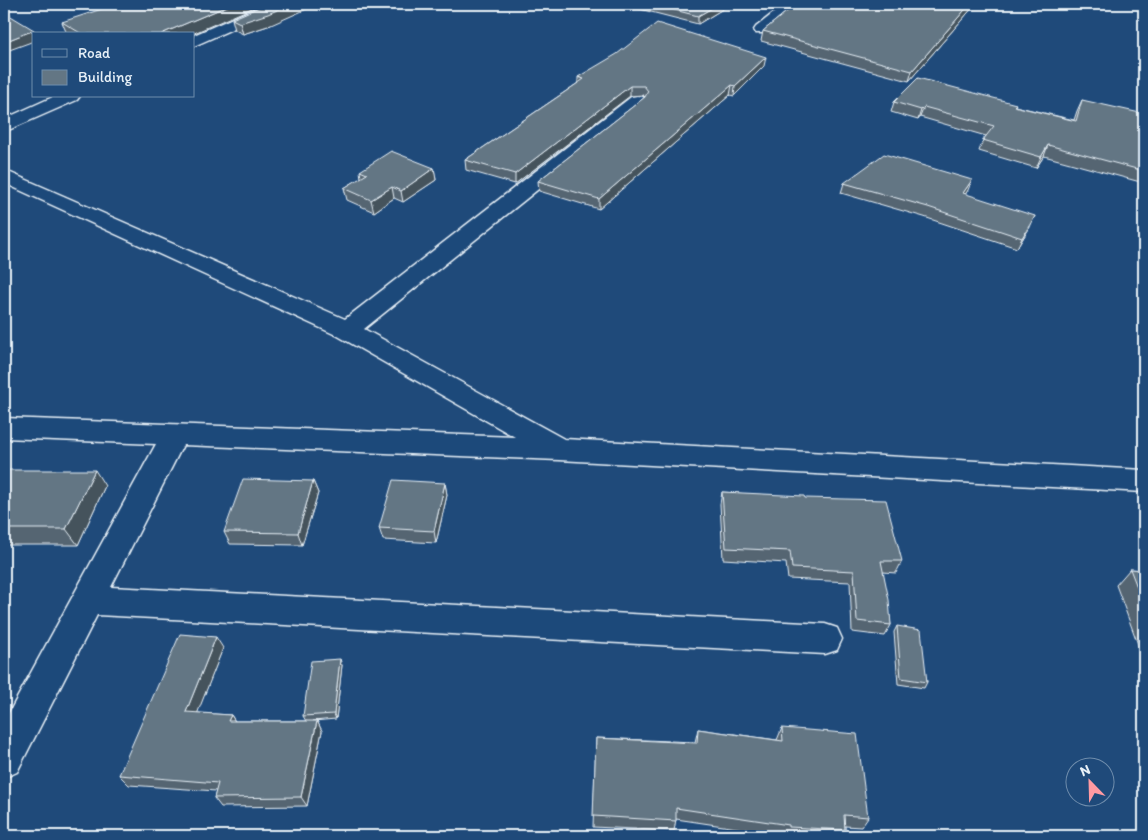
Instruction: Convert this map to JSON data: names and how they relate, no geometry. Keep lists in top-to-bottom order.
{
  "legend": ["Road", "Building"],
  "north": "top left"
}
